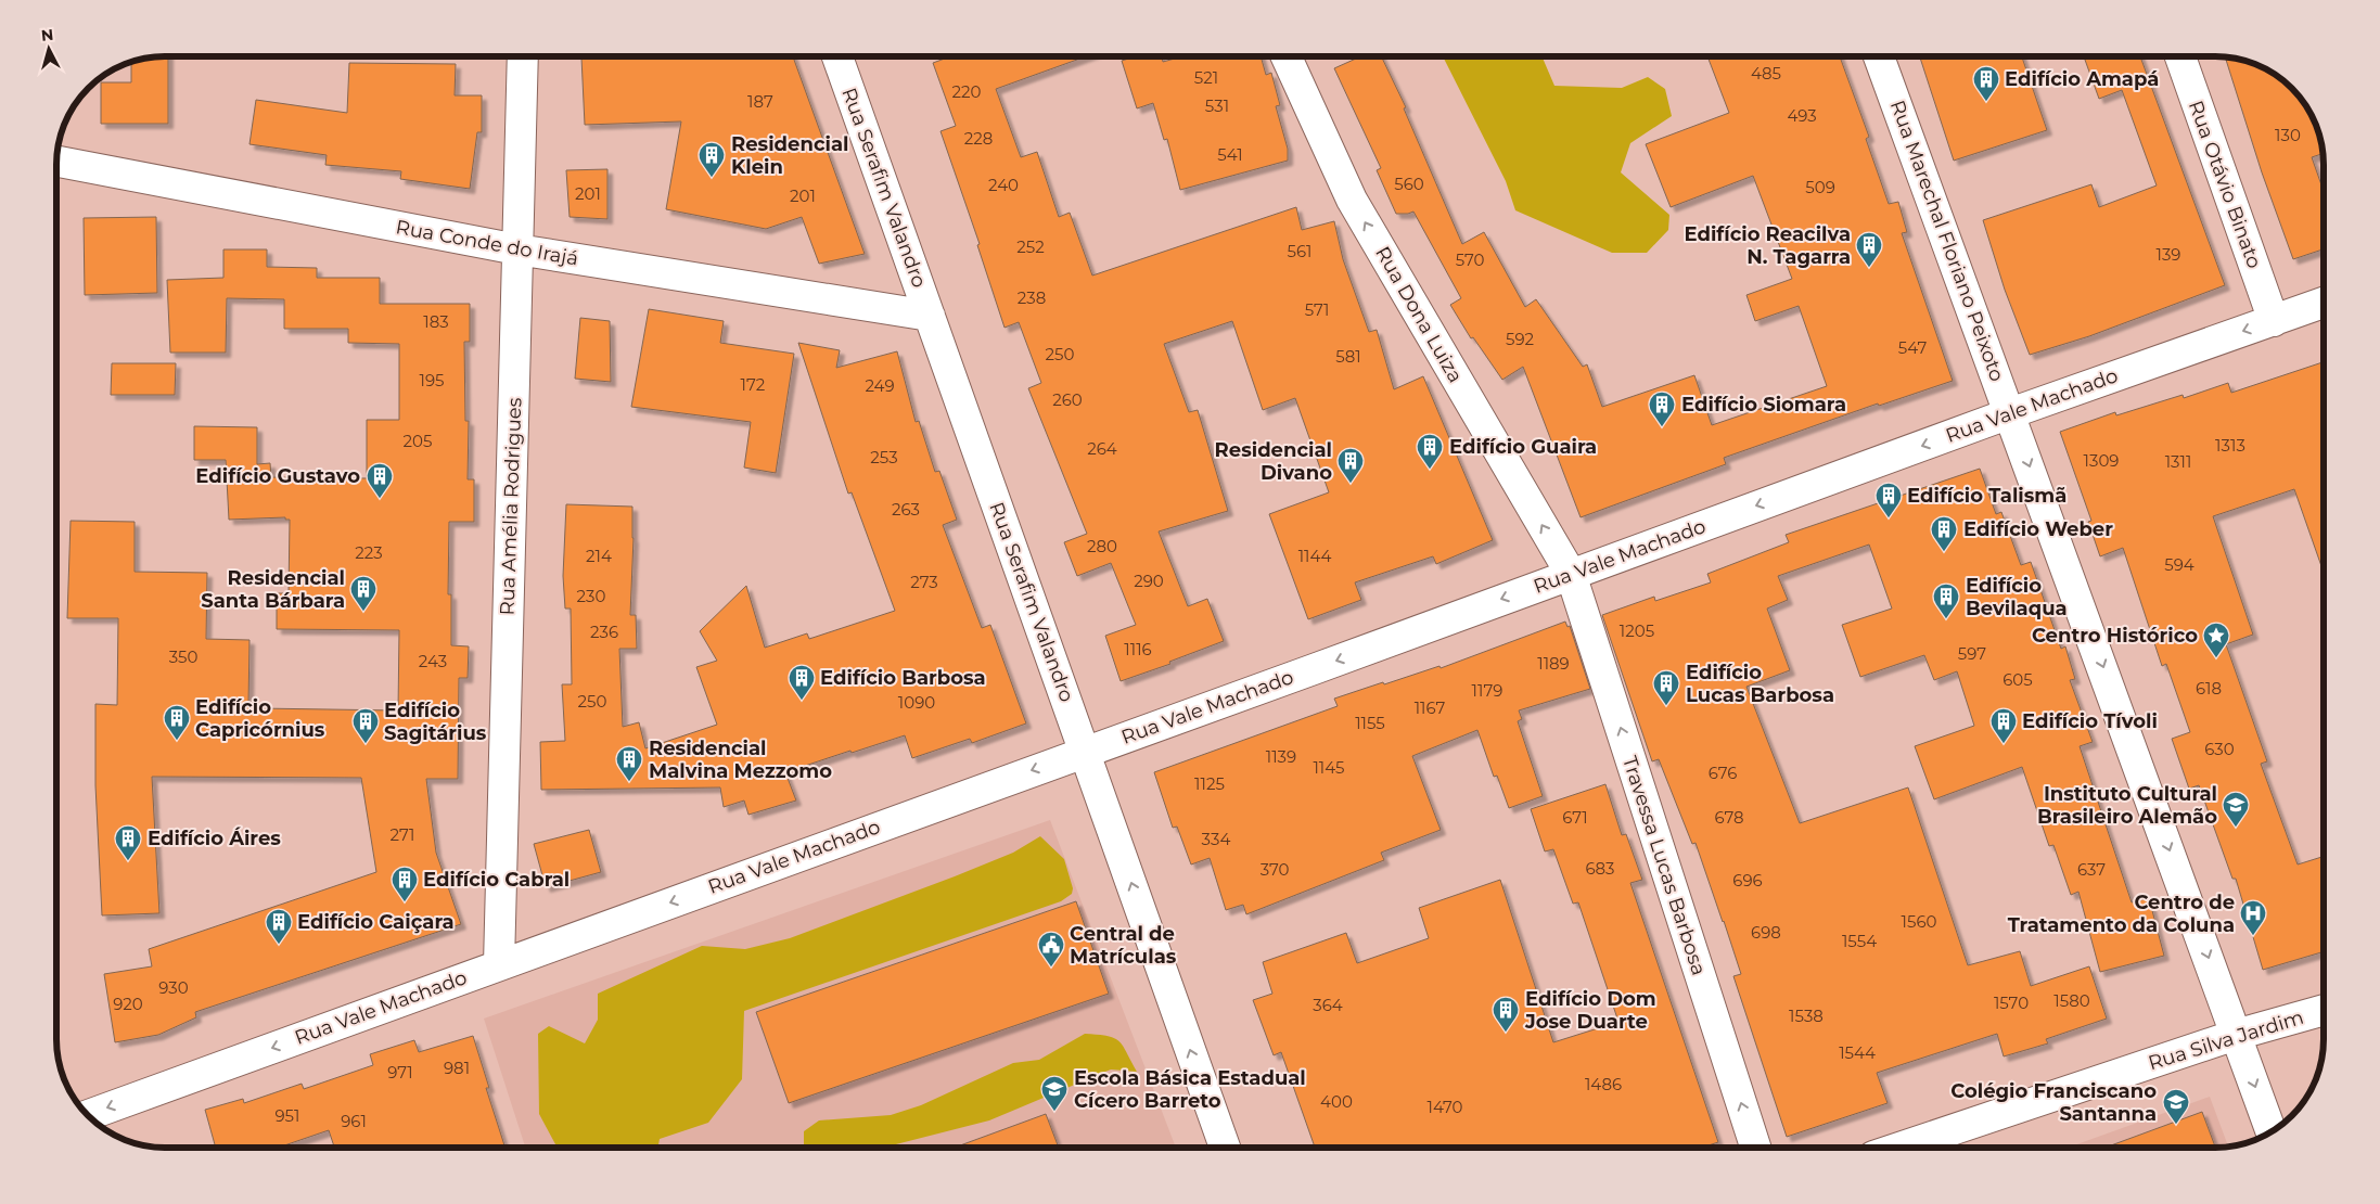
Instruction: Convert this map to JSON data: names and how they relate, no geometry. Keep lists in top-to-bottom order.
{
  "streets": {
    "street": [
      "Rua Otávio Binato",
      "Rua Serafim Valandro",
      "Rua Marechal Floriano Peixoto",
      "Rua Conde do Irajá",
      "Rua Dona Luiza",
      "Rua Vale Machado",
      "Rua Amélia Rodrigues",
      "Travessa Lucas Barbosa",
      "Rua Silva Jardim"
    ]
  },
  "crossings": [
    ["Rua Otávio Binato", "Rua Vale Machado"],
    ["Rua Serafim Valandro", "Rua Conde do Irajá"],
    ["Rua Serafim Valandro", "Rua Vale Machado"],
    ["Rua Marechal Floriano Peixoto", "Rua Vale Machado"],
    ["Rua Marechal Floriano Peixoto", "Rua Silva Jardim"],
    ["Rua Conde do Irajá", "Rua Amélia Rodrigues"],
    ["Rua Dona Luiza", "Rua Vale Machado"],
    ["Rua Dona Luiza", "Travessa Lucas Barbosa"],
    ["Rua Vale Machado", "Rua Amélia Rodrigues"],
    ["Rua Vale Machado", "Travessa Lucas Barbosa"]
  ],
  "one_way": [
    "Rua Serafim Valandro",
    "Rua Marechal Floriano Peixoto",
    "Rua Dona Luiza",
    "Rua Vale Machado",
    "Travessa Lucas Barbosa"
  ],
  "places": {
    "building": [
      "Edifício Amapá",
      "Residencial Klein",
      "Edifício Reacilva N. Tagarra",
      "Edifício Siomara",
      "Edifício Guaira",
      "Residencial Divano",
      "Edifício Gustavo",
      "Edifício Talismã",
      "Edifício Weber",
      "Residencial Santa Bárbara",
      "Edifício Bevilaqua",
      "Edifício Barbosa",
      "Edifício Lucas Barbosa",
      "Edifício Capricórnius",
      "Edifício Sagitárius",
      "Edifício Tívoli",
      "Residencial Malvina Mezzomo",
      "Edifício Áires",
      "Edifício Cabral",
      "Edifício Caiçara",
      "Edifício Dom Jose Duarte"
    ],
    "place": ["Centro Histórico"],
    "school or university": ["Instituto Cultural Brasileiro Alemão", "Escola Básica Estadual Cícero Barreto", "Colégio Franciscano Santanna"],
    "hospital": ["Centro de Tratamento da Coluna"],
    "public building": ["Central de Matrículas"]
  },
  "house_numbers": [
    "485",
    "521",
    "220",
    "187",
    "531",
    "493",
    "130",
    "228",
    "541",
    "560",
    "240",
    "509",
    "201",
    "201",
    "252",
    "561",
    "139",
    "570",
    "238",
    "571",
    "183",
    "592",
    "547",
    "250",
    "581",
    "195",
    "172",
    "249",
    "260",
    "205",
    "1313",
    "264",
    "253",
    "1309",
    "1311",
    "263",
    "280",
    "223",
    "214",
    "1144",
    "594",
    "290",
    "273",
    "230",
    "1205",
    "236",
    "1116",
    "597",
    "350",
    "243",
    "1189",
    "605",
    "618",
    "1179",
    "250",
    "1090",
    "1167",
    "1155",
    "630",
    "1139",
    "1145",
    "676",
    "1125",
    "671",
    "678",
    "271",
    "334",
    "683",
    "370",
    "637",
    "696",
    "1560",
    "698",
    "1554",
    "930",
    "1580",
    "1570",
    "920",
    "364",
    "1538",
    "1544",
    "981",
    "971",
    "1486",
    "400",
    "1470",
    "951",
    "961"
  ],
  "north": "top"
}
